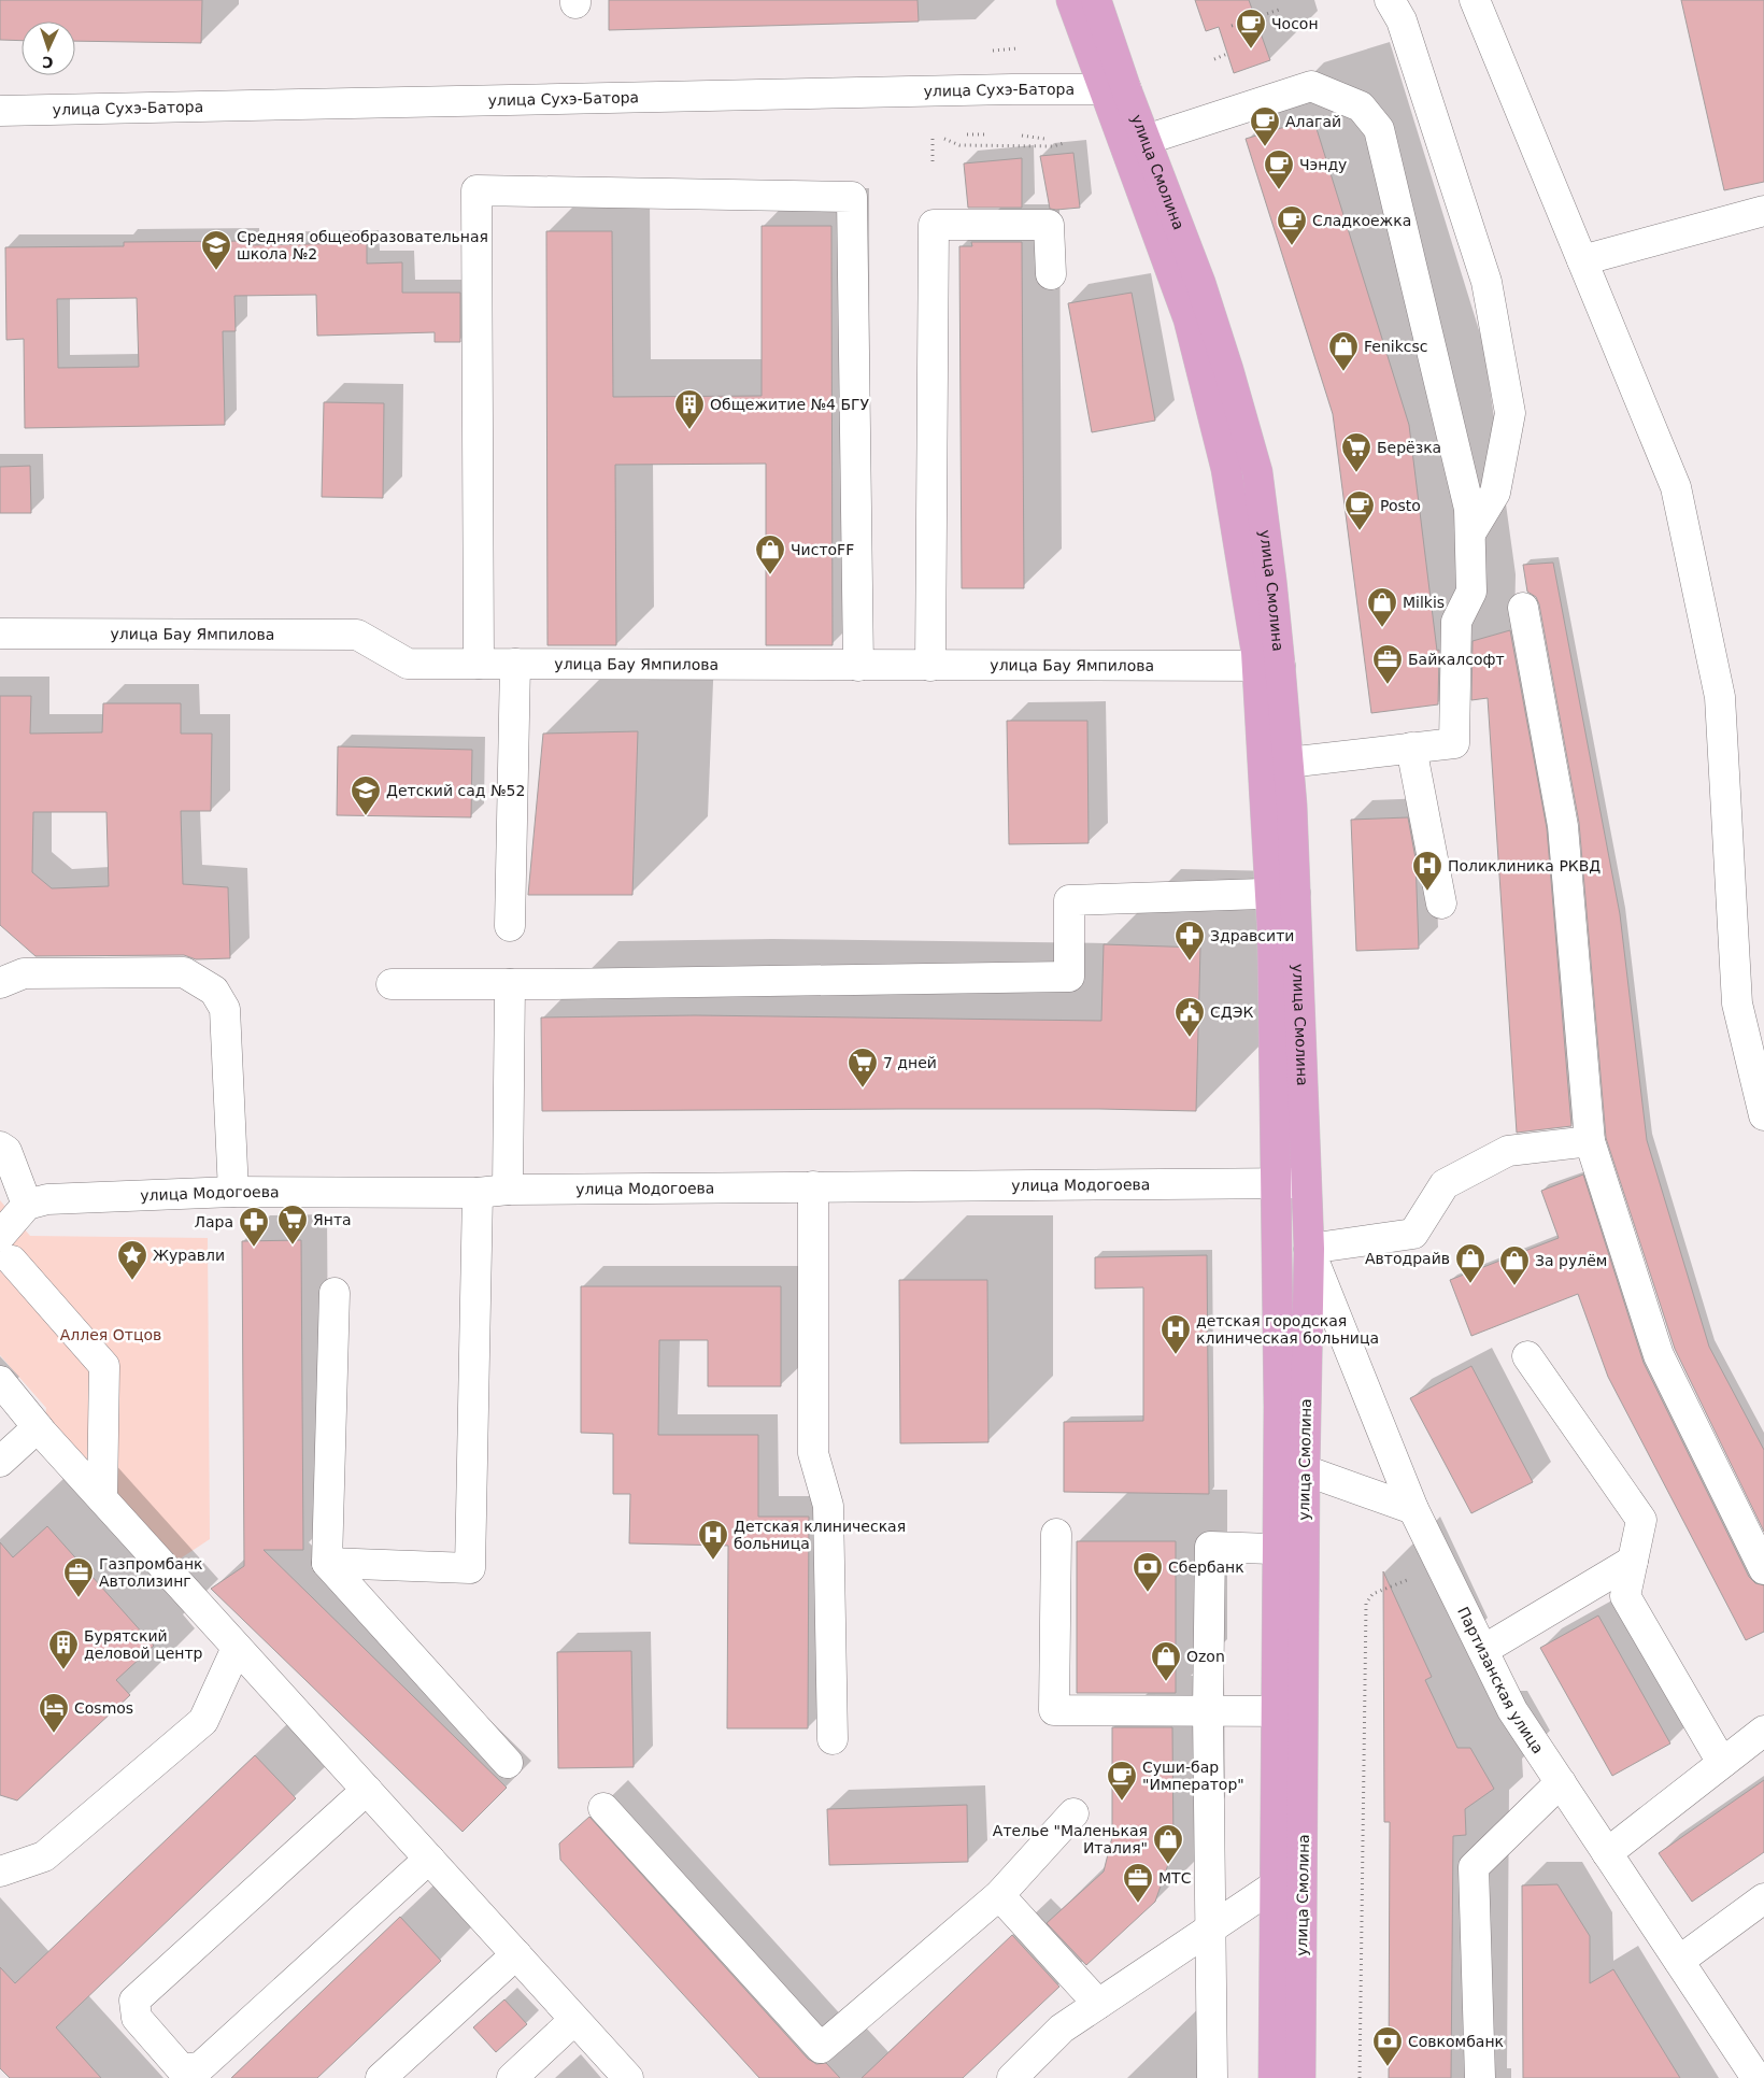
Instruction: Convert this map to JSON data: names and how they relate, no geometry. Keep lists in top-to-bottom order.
{
  "streets": {
    "main road": ["улица Смолина"],
    "street": [
      "улица Сухэ-Батора",
      "улица Бау Ямпилова",
      "улица Модогоева",
      "Партизанская улица"
    ]
  },
  "crossings": [
    ["улица Сухэ-Батора", "улица Смолина"],
    ["улица Смолина", "улица Бау Ямпилова"],
    ["улица Смолина", "улица Модогоева"],
    ["улица Смолина", "Партизанская улица"]
  ],
  "parks": ["Аллея Отцов"],
  "places": {
    "cafe": [
      "Чосон",
      "Алагай",
      "Чэнду",
      "Сладкоежка",
      "Posto",
      "Суши-бар \"Император\""
    ],
    "school or university": ["Средняя общеобразовательная школа №2", "Детский сад №52"],
    "shop": [
      "Fenikcsc",
      "ЧистоFF",
      "Milkis",
      "Автодрайв",
      "За рулём",
      "Ozon",
      "Ателье \"Маленькая Италия\""
    ],
    "building": ["Общежитие №4 БГУ", "Бурятский деловой центр"],
    "supermarket": ["Берёзка", "7 дней", "Янта"],
    "office": ["Байкалсофт", "Газпромбанк Автолизинг", "МТС"],
    "hospital": ["Поликлиника РКВД", "детская городская клиническая больница", "Детская клиническая больница"],
    "pharmacy": ["Здравсити", "Лара"],
    "public building": ["СДЭК"],
    "place": ["Журавли"],
    "bank": ["Сбербанк", "Совкомбанк"],
    "hotel": ["Cosmos"]
  },
  "north": "bottom"
}
